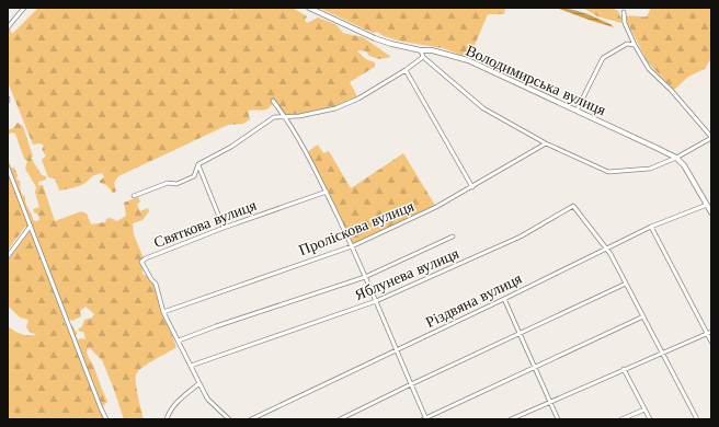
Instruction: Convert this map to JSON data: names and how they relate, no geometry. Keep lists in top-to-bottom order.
{
  "streets": {
    "main road": ["Володимирська вулиця"],
    "street": [
      "Святкова вулиця",
      "Проліскова вулиця",
      "Яблунева вулиця",
      "Різдвяна вулиця"
    ]
  },
  "crossings": [
    ["Святкова вулиця", "Проліскова вулиця"],
    ["Святкова вулиця", "Яблунева вулиця"],
    ["Яблунева вулиця", "Різдвяна вулиця"]
  ]
}
